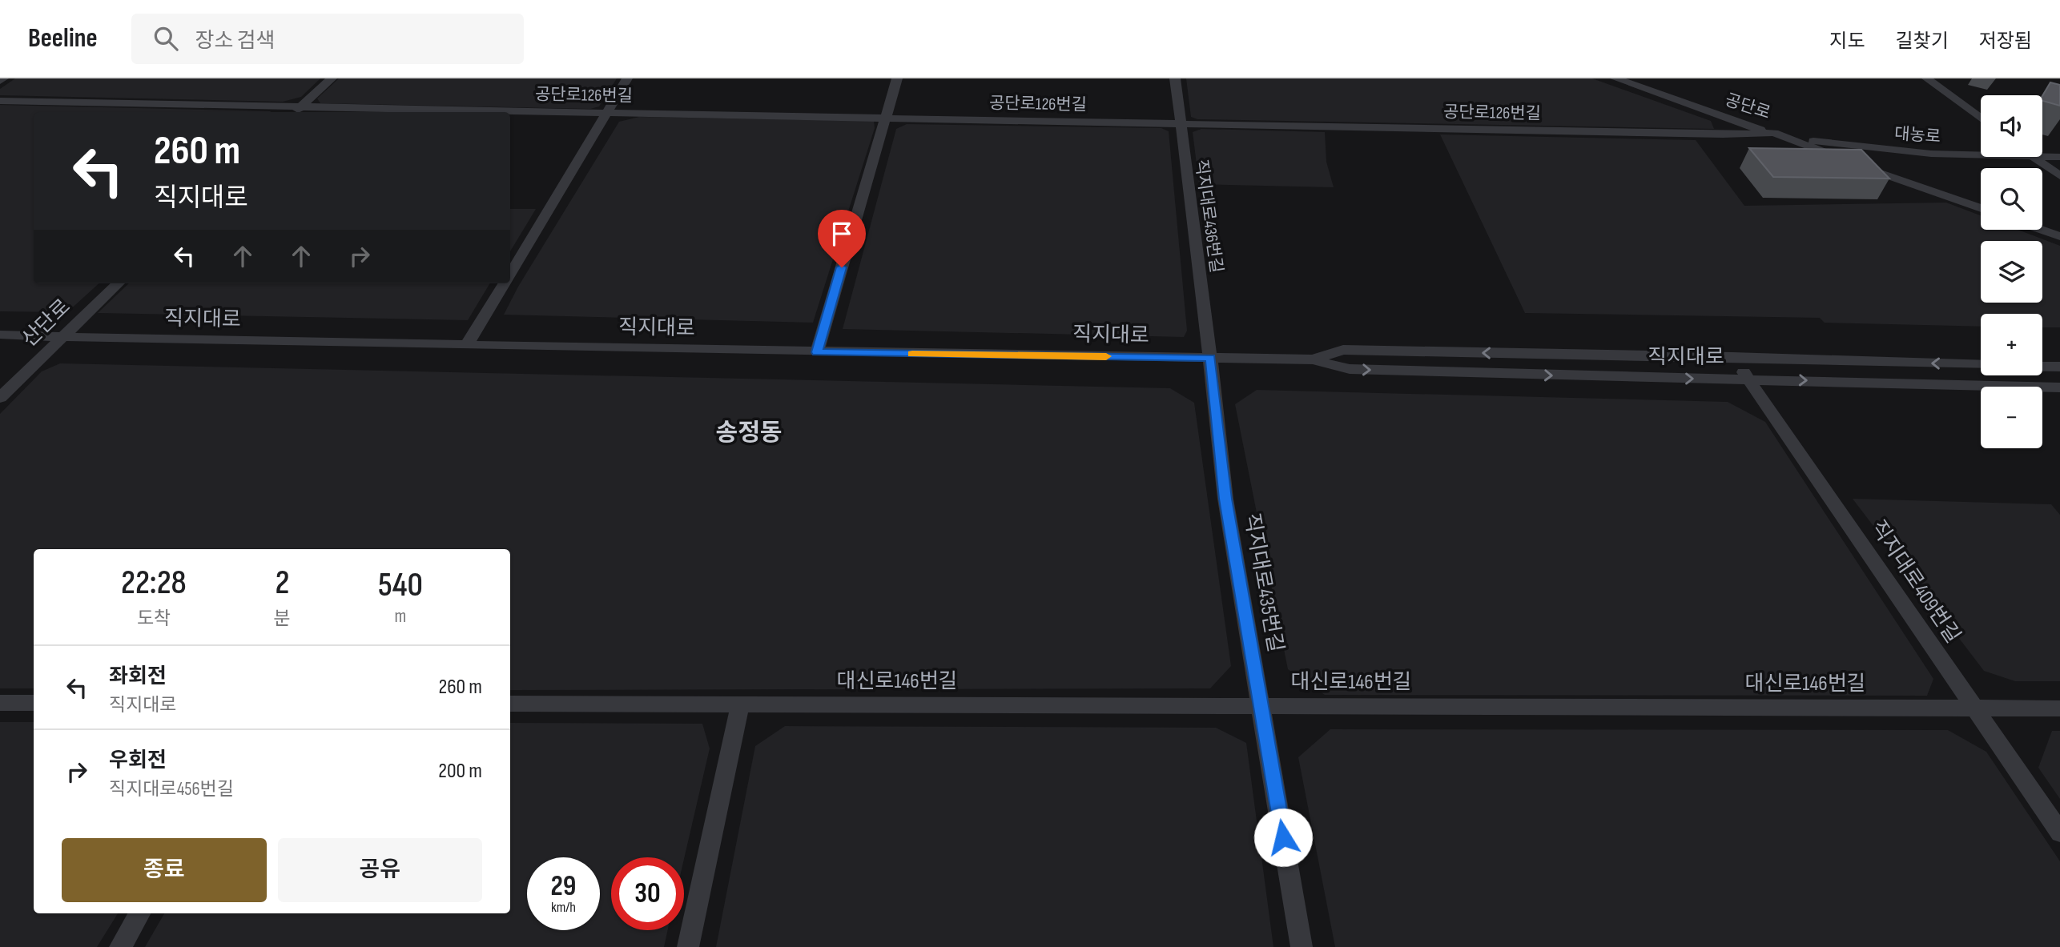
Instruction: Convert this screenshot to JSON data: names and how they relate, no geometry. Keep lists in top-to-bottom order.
{
  "streets": {
    "street": [
      "공단로126번길",
      "공단로",
      "대농로",
      "직지대로436번길",
      "직지대로",
      "산단로",
      "직지대로409번길",
      "직지대로435번길",
      "대신로146번길"
    ]
  },
  "crossings": [
    ["공단로126번길", "공단로"],
    ["공단로126번길", "대농로"],
    ["공단로126번길", "직지대로436번길"],
    ["공단로", "대농로"],
    ["직지대로436번길", "직지대로"],
    ["직지대로436번길", "직지대로435번길"],
    ["직지대로", "산단로"],
    ["직지대로", "직지대로409번길"],
    ["직지대로", "직지대로435번길"],
    ["직지대로409번길", "대신로146번길"],
    ["직지대로435번길", "대신로146번길"]
  ],
  "districts": ["송정동"],
  "page": {
    "header": "Beeline",
    "search": "장소 검색",
    "nav": ["지도", "길찾기", "저장됨"],
    "map_buttons": ["+", "−"],
    "turn": ["260 m", "직지대로"],
    "eta": [
      "22:28",
      "도착",
      "2",
      "분",
      "540",
      "m"
    ],
    "list": [
      {
        "name": "좌회전",
        "note": "직지대로",
        "value": "260 m"
      },
      {
        "name": "우회전",
        "note": "직지대로456번길",
        "value": "200 m"
      }
    ],
    "buttons": ["종료", "공유"],
    "speed": "29 km/h",
    "limit": "30"
  }
}
